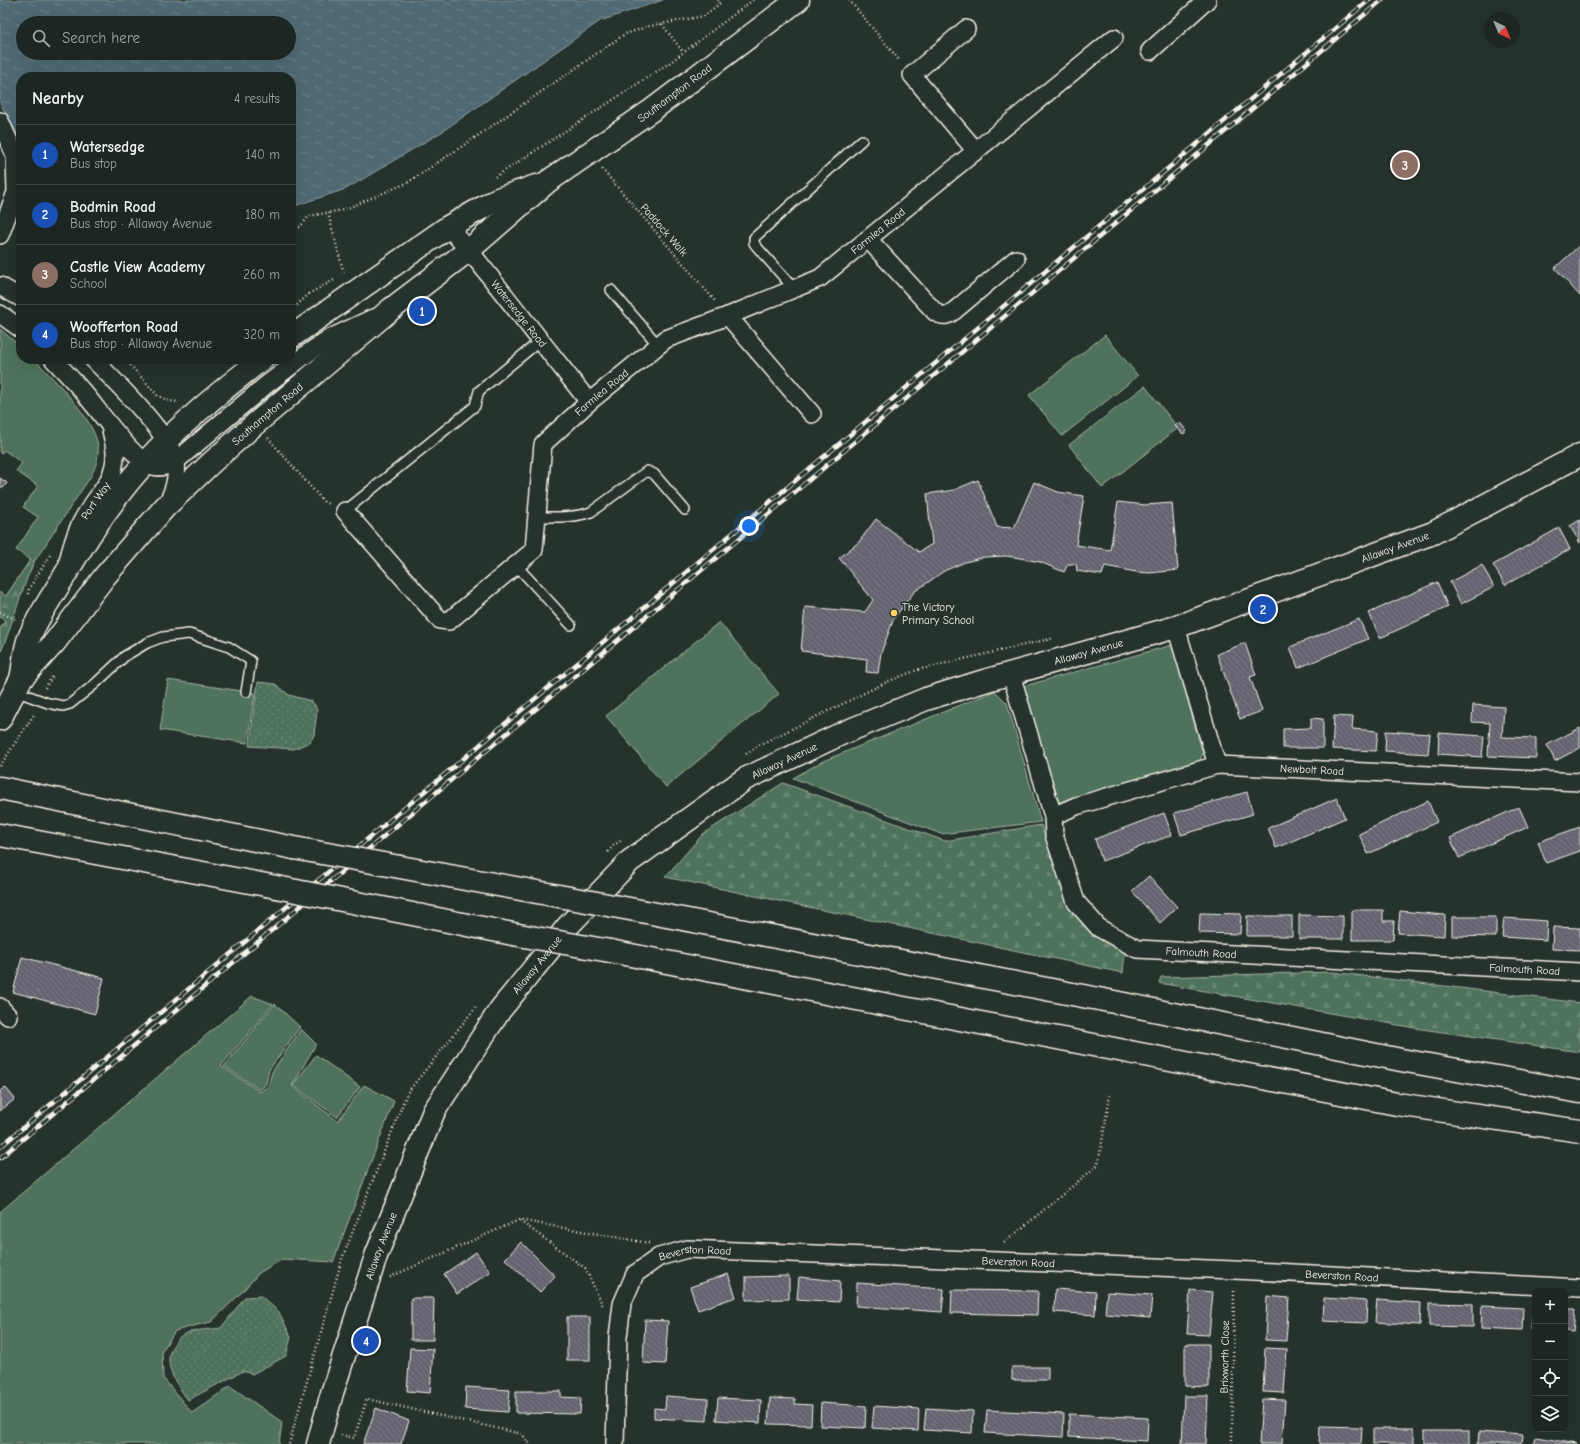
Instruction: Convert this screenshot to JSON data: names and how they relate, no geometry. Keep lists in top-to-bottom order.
{
  "streets": {
    "main road": ["Southampton Road", "Allaway Avenue"],
    "street": [
      "Farmlea Road",
      "Watersedge Road",
      "Port Way",
      "Newbolt Road",
      "Falmouth Road",
      "Beverston Road"
    ],
    "path": ["Paddock Walk", "Brixworth Close"]
  },
  "crossings": [
    ["Southampton Road", "Paddock Walk"],
    ["Southampton Road", "Watersedge Road"],
    ["Southampton Road", "Port Way"],
    ["Paddock Walk", "Farmlea Road"],
    ["Farmlea Road", "Watersedge Road"],
    ["Allaway Avenue", "Falmouth Road"],
    ["Newbolt Road", "Falmouth Road"],
    ["Beverston Road", "Brixworth Close"]
  ],
  "places": ["The Victory Primary School"],
  "north": "bottom right",
  "page": {
    "search": "Search here",
    "heading": ["Nearby", "4 results"],
    "list": [
      {
        "mark": "1",
        "name": "Watersedge",
        "note": "Bus stop",
        "value": "140 m"
      },
      {
        "mark": "2",
        "name": "Bodmin Road",
        "note": "Bus stop · Allaway Avenue",
        "value": "180 m"
      },
      {
        "mark": "3",
        "name": "Castle View Academy",
        "note": "School",
        "value": "260 m"
      },
      {
        "mark": "4",
        "name": "Woofferton Road",
        "note": "Bus stop · Allaway Avenue",
        "value": "320 m"
      }
    ],
    "pins": [
      "3",
      "1",
      "2",
      "4"
    ],
    "map_buttons": ["+", "−"]
  }
}
